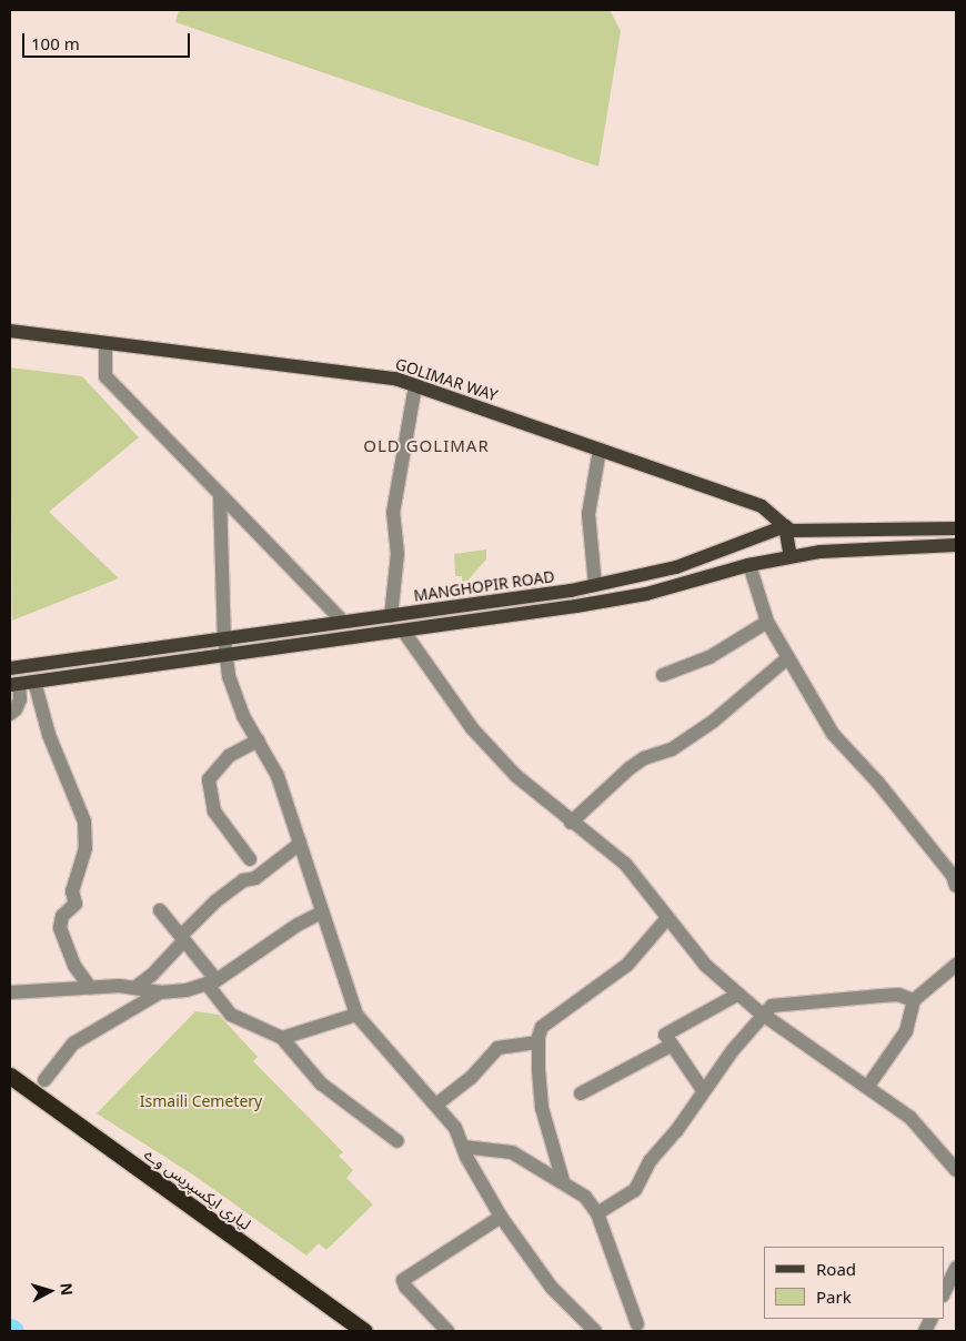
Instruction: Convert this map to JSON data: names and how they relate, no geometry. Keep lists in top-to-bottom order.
{
  "streets": {
    "highway": ["لیاری ایکسپریس وے"],
    "main road": ["GOLIMAR WAY", "MANGHOPIR ROAD"]
  },
  "crossings": [
    ["GOLIMAR WAY", "MANGHOPIR ROAD"]
  ],
  "districts": ["OLD GOLIMAR"],
  "parks": ["Ismaili Cemetery"],
  "legend": ["Road", "Park"],
  "scale_bar": "100 m",
  "north": "right"
}
